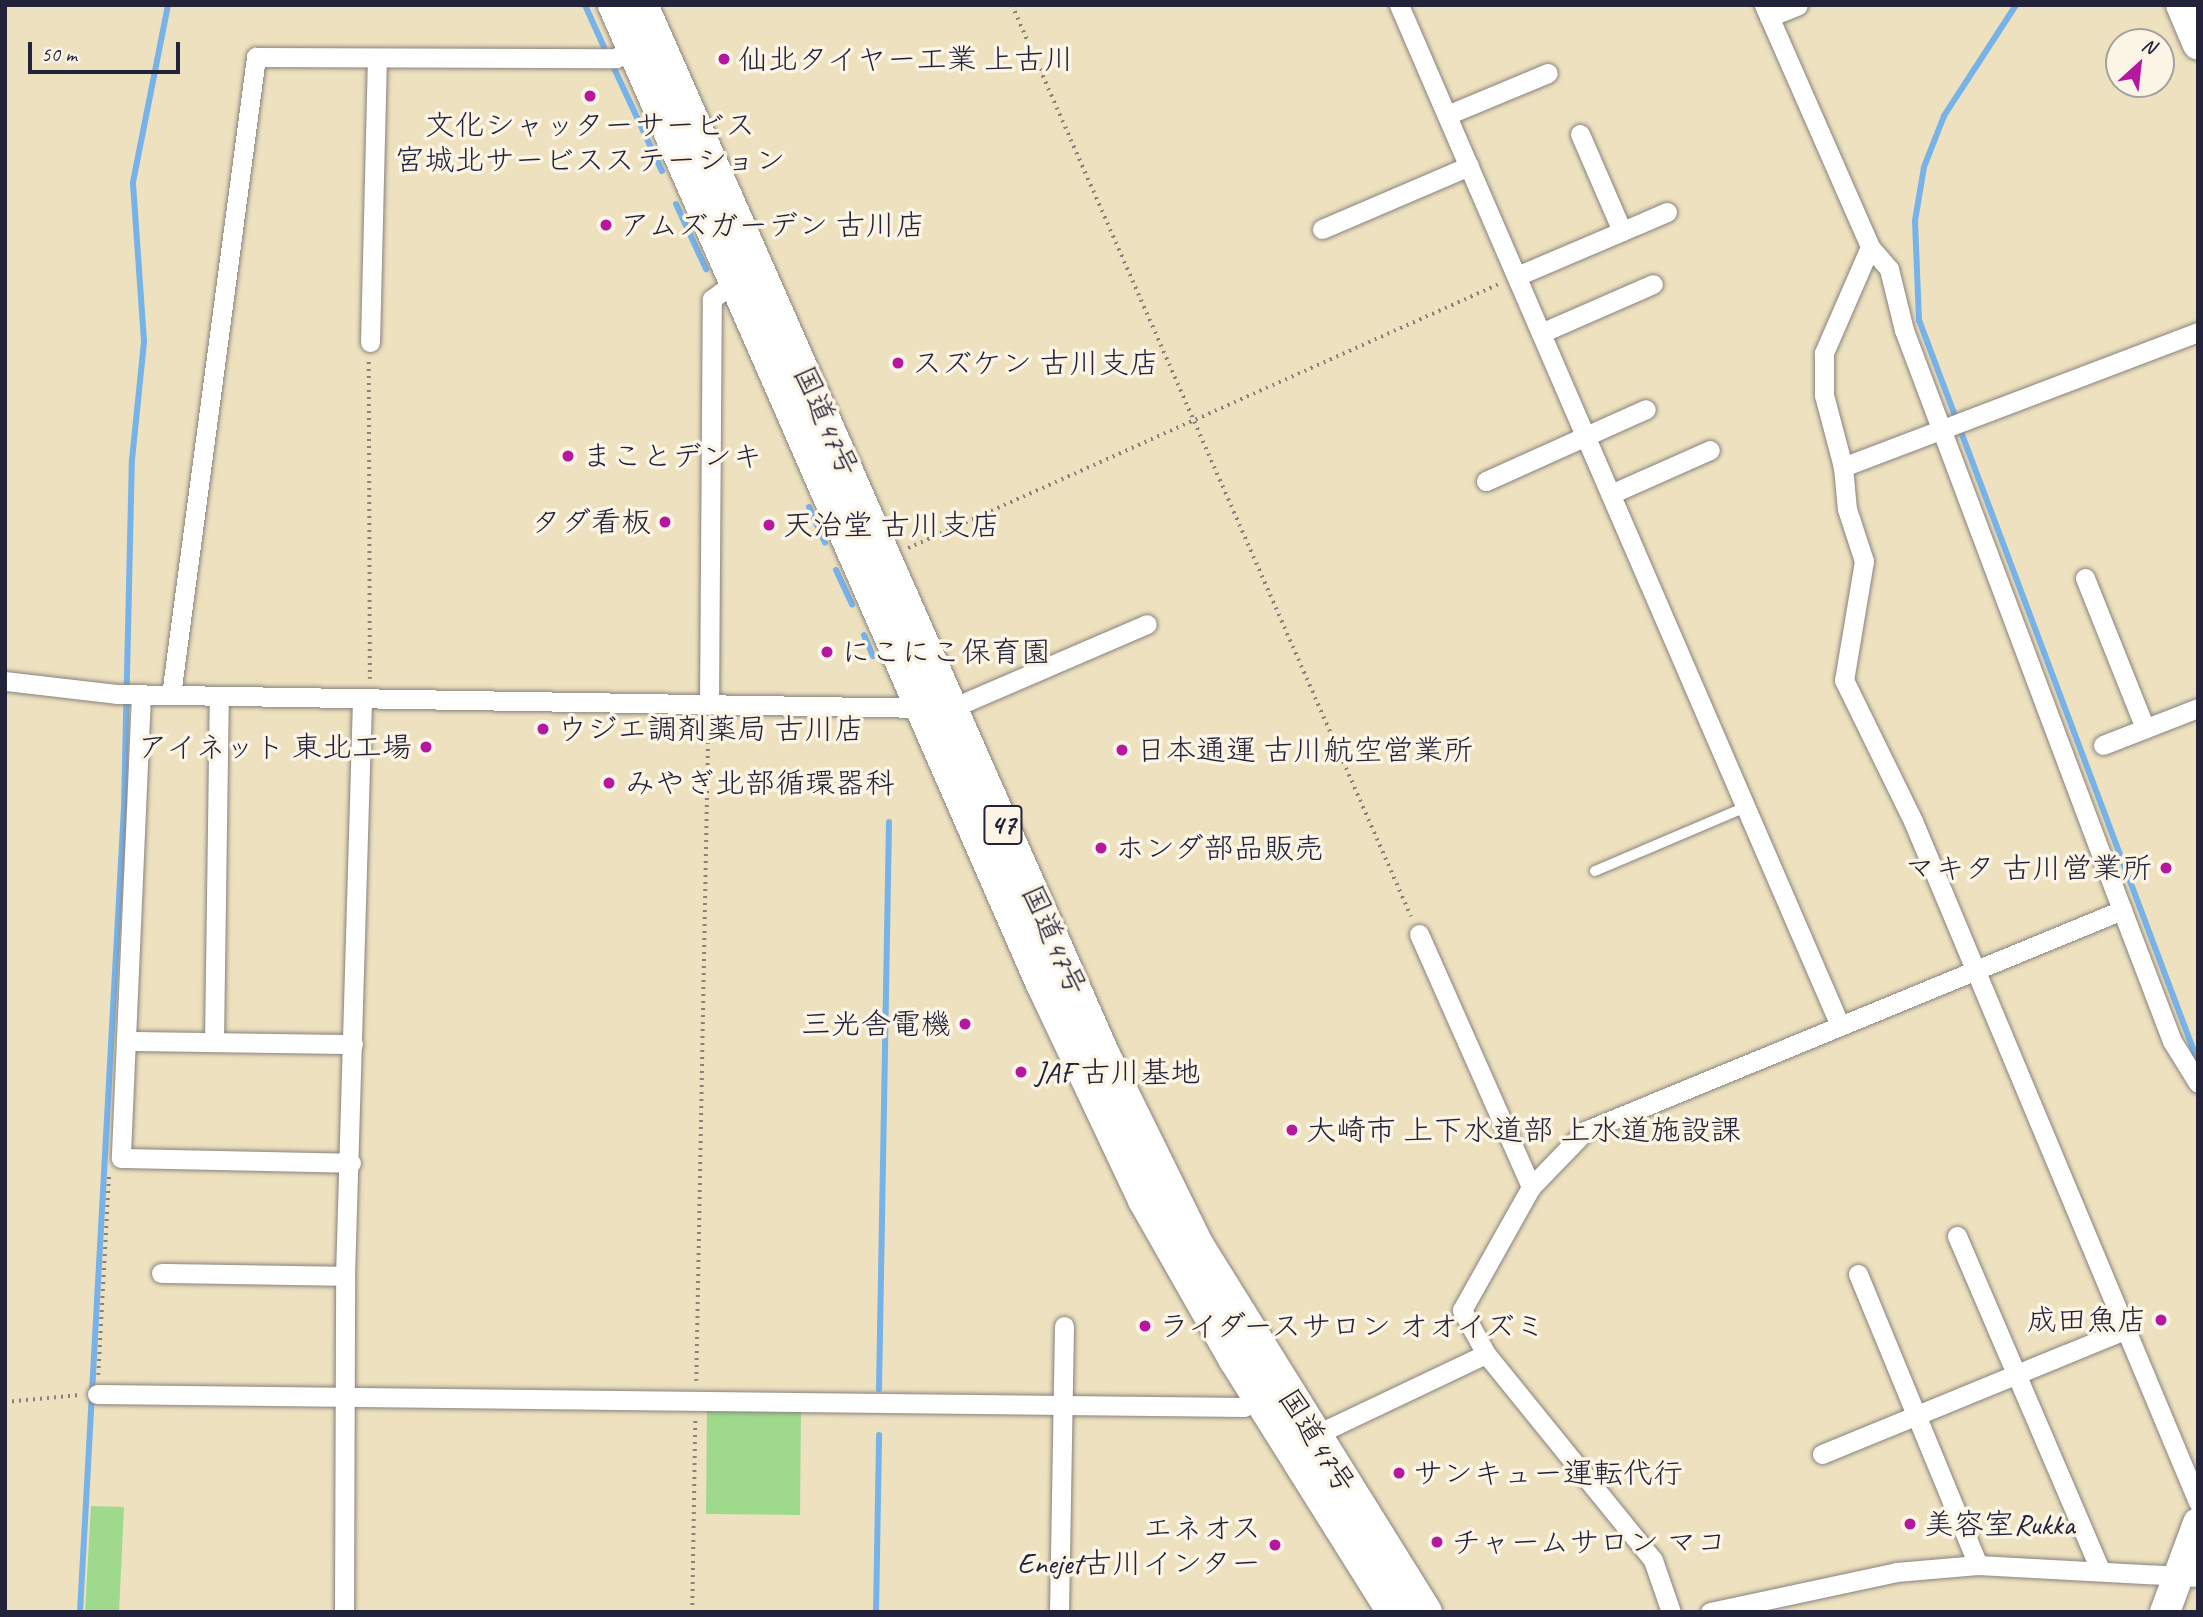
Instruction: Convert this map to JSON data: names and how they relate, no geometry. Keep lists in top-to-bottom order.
{
  "streets": {
    "highway": ["国道47号", "47"]
  },
  "places": [
    "仙北タイヤー工業 上古川",
    "文化シャッターサービス 宮城北サービスステーション",
    "アムズガーデン 古川店",
    "スズケン 古川支店",
    "まことデンキ",
    "タダ看板",
    "天治堂 古川支店",
    "にこにこ保育園",
    "ウジエ調剤薬局 古川店",
    "アイネット 東北工場",
    "日本通運 古川航空営業所",
    "みやぎ北部循環器科",
    "ホンダ部品販売",
    "マキタ 古川営業所",
    "三光舎電機",
    "JAF 古川基地",
    "大崎市 上下水道部 上水道施設課",
    "成田魚店",
    "ライダースサロン オオイズミ",
    "サンキュー運転代行",
    "美容室Rukka",
    "チャームサロン マコ",
    "エネオス Enejet古川インター"
  ],
  "scale_bar": "50 m",
  "north": "top right"
}
